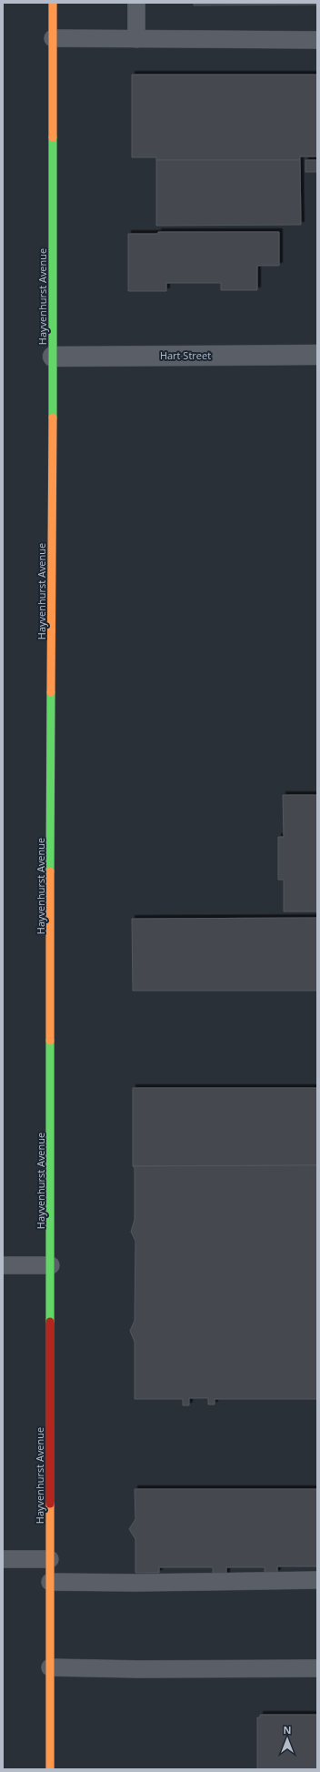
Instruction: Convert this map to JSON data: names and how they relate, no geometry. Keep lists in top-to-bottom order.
{
  "streets": {
    "main road": ["Hayvenhurst Avenue"],
    "street": ["Hart Street"]
  },
  "crossings": [
    ["Hayvenhurst Avenue", "Hart Street"]
  ],
  "north": "top"
}
